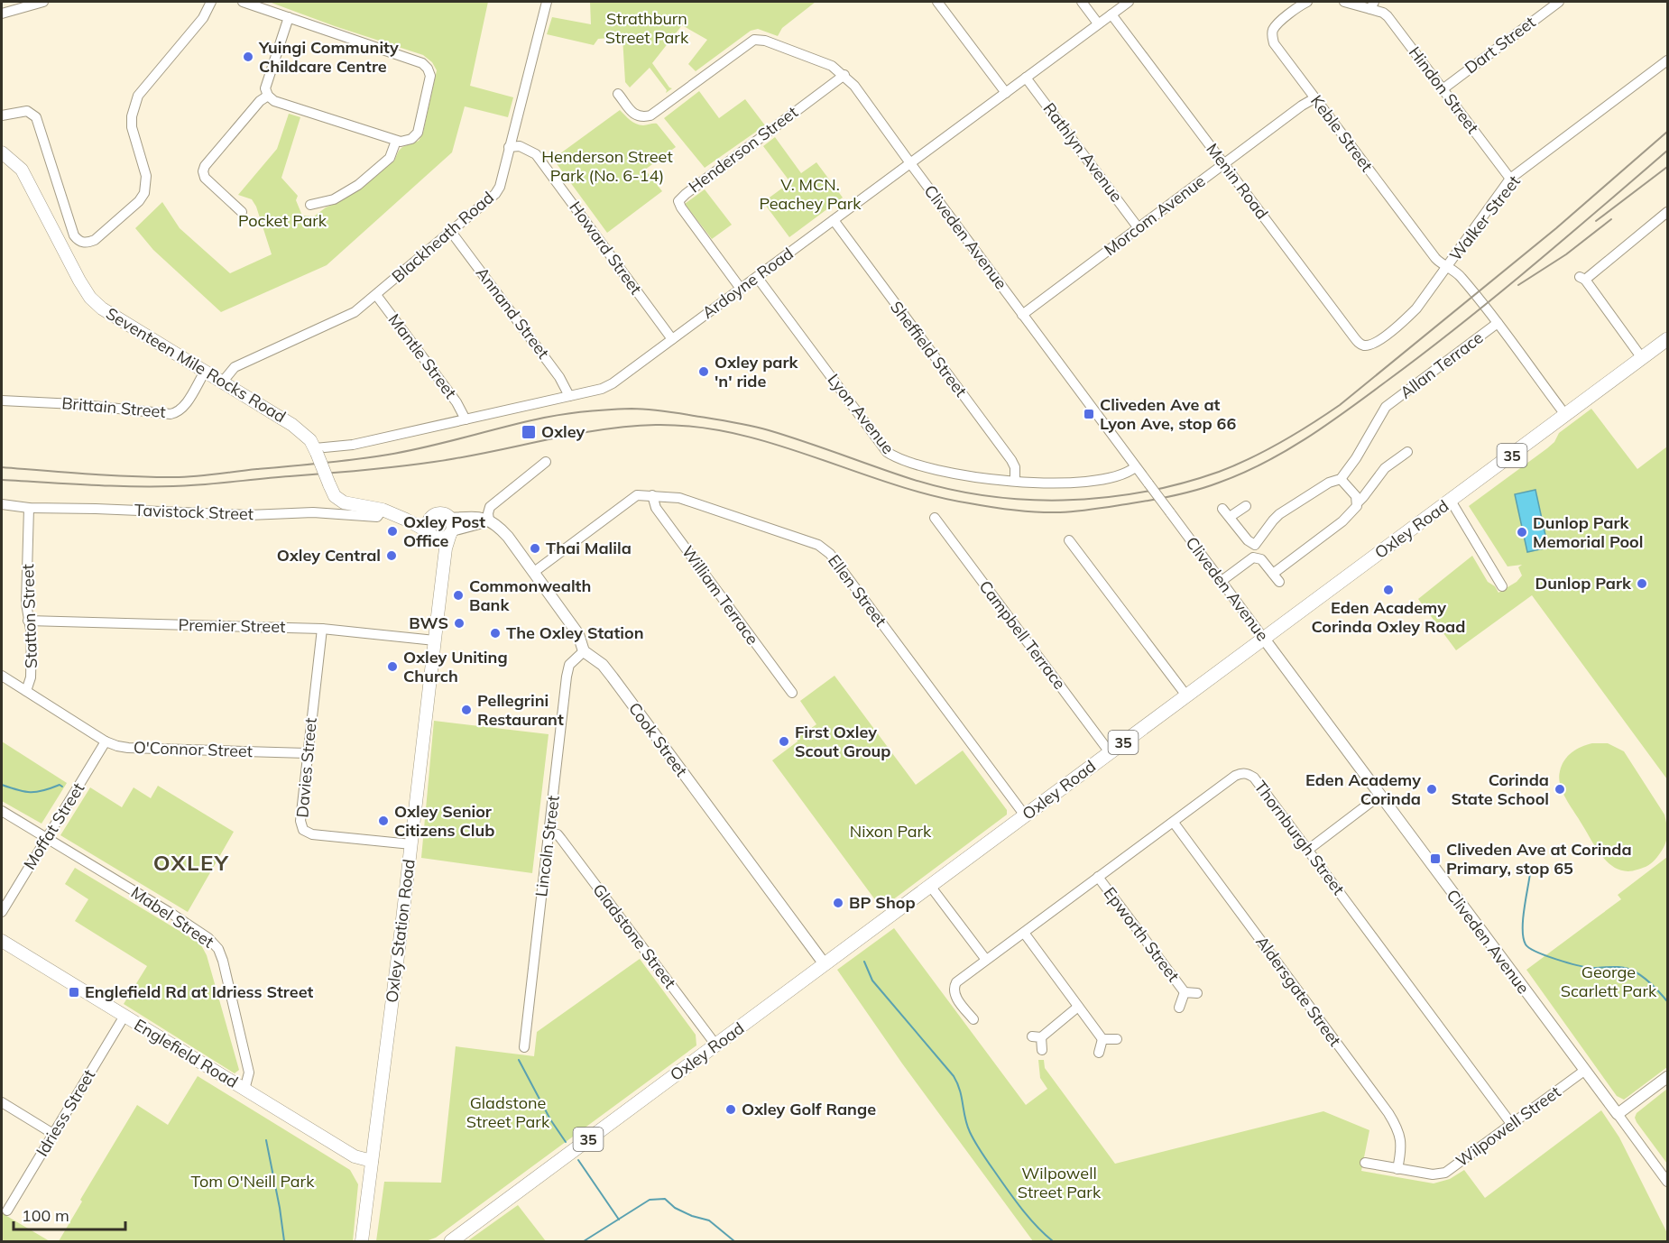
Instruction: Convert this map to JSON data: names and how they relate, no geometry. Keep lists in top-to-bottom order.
{
  "streets": {
    "main road": [
      "Seventeen Mile Rocks Road",
      "35",
      "Oxley Road",
      "Oxley Station Road",
      "Englefield Road"
    ],
    "street": [
      "Dart Street",
      "Hindon Street",
      "Keble Street",
      "Henderson Street",
      "Rathlyn Avenue",
      "Menin Road",
      "Morcom Avenue",
      "Walker Street",
      "Blackheath Road",
      "Cliveden Avenue",
      "Howard Street",
      "Ardoyne Road",
      "Annand Street",
      "Sheffield Street",
      "Mantle Street",
      "Allan Terrace",
      "Brittain Street",
      "Lyon Avenue",
      "Tavistock Street",
      "Ellen Street",
      "William Terrace",
      "Statton Street",
      "Premier Street",
      "Campbell Terrace",
      "Cook Street",
      "O'Connor Street",
      "Davies Street",
      "Moffat Street",
      "Thornburgh Street",
      "Lincoln Street",
      "Mabel Street",
      "Epworth Street",
      "Gladstone Street",
      "Aldersgate Street",
      "Idriess Street",
      "Wilpowell Street"
    ]
  },
  "crossings": [
    ["Dart Street", "Hindon Street"],
    ["Hindon Street", "Walker Street"],
    ["Keble Street", "Morcom Avenue"],
    ["Keble Street", "Walker Street"],
    ["Keble Street", "Allan Terrace"],
    ["Henderson Street", "Cliveden Avenue"],
    ["Henderson Street", "Ardoyne Road"],
    ["Rathlyn Avenue", "Morcom Avenue"],
    ["Rathlyn Avenue", "Ardoyne Road"],
    ["Menin Road", "Morcom Avenue"],
    ["Menin Road", "Walker Street"],
    ["Menin Road", "Ardoyne Road"],
    ["Morcom Avenue", "Cliveden Avenue"],
    ["Walker Street", "Allan Terrace"],
    ["Blackheath Road", "Howard Street"],
    ["Blackheath Road", "Annand Street"],
    ["Blackheath Road", "Mantle Street"],
    ["Blackheath Road", "Seventeen Mile Rocks Road"],
    ["Cliveden Avenue", "Ardoyne Road"],
    ["Cliveden Avenue", "Lyon Avenue"],
    ["Cliveden Avenue", "Oxley Road"],
    ["Cliveden Avenue", "Wilpowell Street"],
    ["Howard Street", "Ardoyne Road"],
    ["Ardoyne Road", "Annand Street"],
    ["Ardoyne Road", "Sheffield Street"],
    ["Ardoyne Road", "Mantle Street"],
    ["Ardoyne Road", "Seventeen Mile Rocks Road"],
    ["Ardoyne Road", "Lyon Avenue"],
    ["Sheffield Street", "Lyon Avenue"],
    ["Seventeen Mile Rocks Road", "Brittain Street"],
    ["Seventeen Mile Rocks Road", "Tavistock Street"],
    ["Seventeen Mile Rocks Road", "Oxley Station Road"],
    ["Allan Terrace", "Oxley Road"],
    ["Tavistock Street", "Statton Street"],
    ["Oxley Road", "Ellen Street"],
    ["Oxley Road", "Campbell Terrace"],
    ["Oxley Road", "Cook Street"],
    ["Oxley Road", "Gladstone Street"],
    ["Ellen Street", "William Terrace"],
    ["Ellen Street", "Cook Street"],
    ["Statton Street", "Premier Street"],
    ["Statton Street", "O'Connor Street"],
    ["Premier Street", "Davies Street"],
    ["Premier Street", "Oxley Station Road"],
    ["Cook Street", "Lincoln Street"],
    ["O'Connor Street", "Davies Street"],
    ["O'Connor Street", "Moffat Street"],
    ["Davies Street", "Oxley Station Road"],
    ["Moffat Street", "Mabel Street"],
    ["Thornburgh Street", "Epworth Street"],
    ["Thornburgh Street", "Aldersgate Street"],
    ["Thornburgh Street", "Wilpowell Street"],
    ["Lincoln Street", "Gladstone Street"],
    ["Mabel Street", "Englefield Road"],
    ["Oxley Station Road", "Englefield Road"],
    ["Aldersgate Street", "Wilpowell Street"],
    ["Englefield Road", "Idriess Street"]
  ],
  "districts": ["OXLEY"],
  "parks": [
    "Strathburn Street Park",
    "Henderson Street Park (No. 6-14)",
    "V. MCN. Peachey Park",
    "Pocket Park",
    "Nixon Park",
    "George Scarlett Park",
    "Gladstone Street Park",
    "Wilpowell Street Park",
    "Tom O'Neill Park"
  ],
  "places": {
    "other": [
      "Yuingi Community Childcare Centre",
      "Oxley park 'n' ride",
      "Oxley Post Office",
      "Dunlop Park Memorial Pool",
      "Thai Malila",
      "Oxley Central",
      "Dunlop Park",
      "Eden Academy Corinda Oxley Road",
      "Commonwealth Bank",
      "BWS",
      "The Oxley Station",
      "Oxley Uniting Church",
      "Pellegrini Restaurant",
      "First Oxley Scout Group",
      "Eden Academy Corinda",
      "Corinda State School",
      "Oxley Senior Citizens Club",
      "BP Shop",
      "Oxley Golf Range"
    ],
    "transit": [
      "Cliveden Ave at Lyon Ave, stop 66",
      "Oxley",
      "Cliveden Ave at Corinda Primary, stop 65",
      "Englefield Rd at Idriess Street"
    ]
  },
  "scale_bar": "100 m"
}
